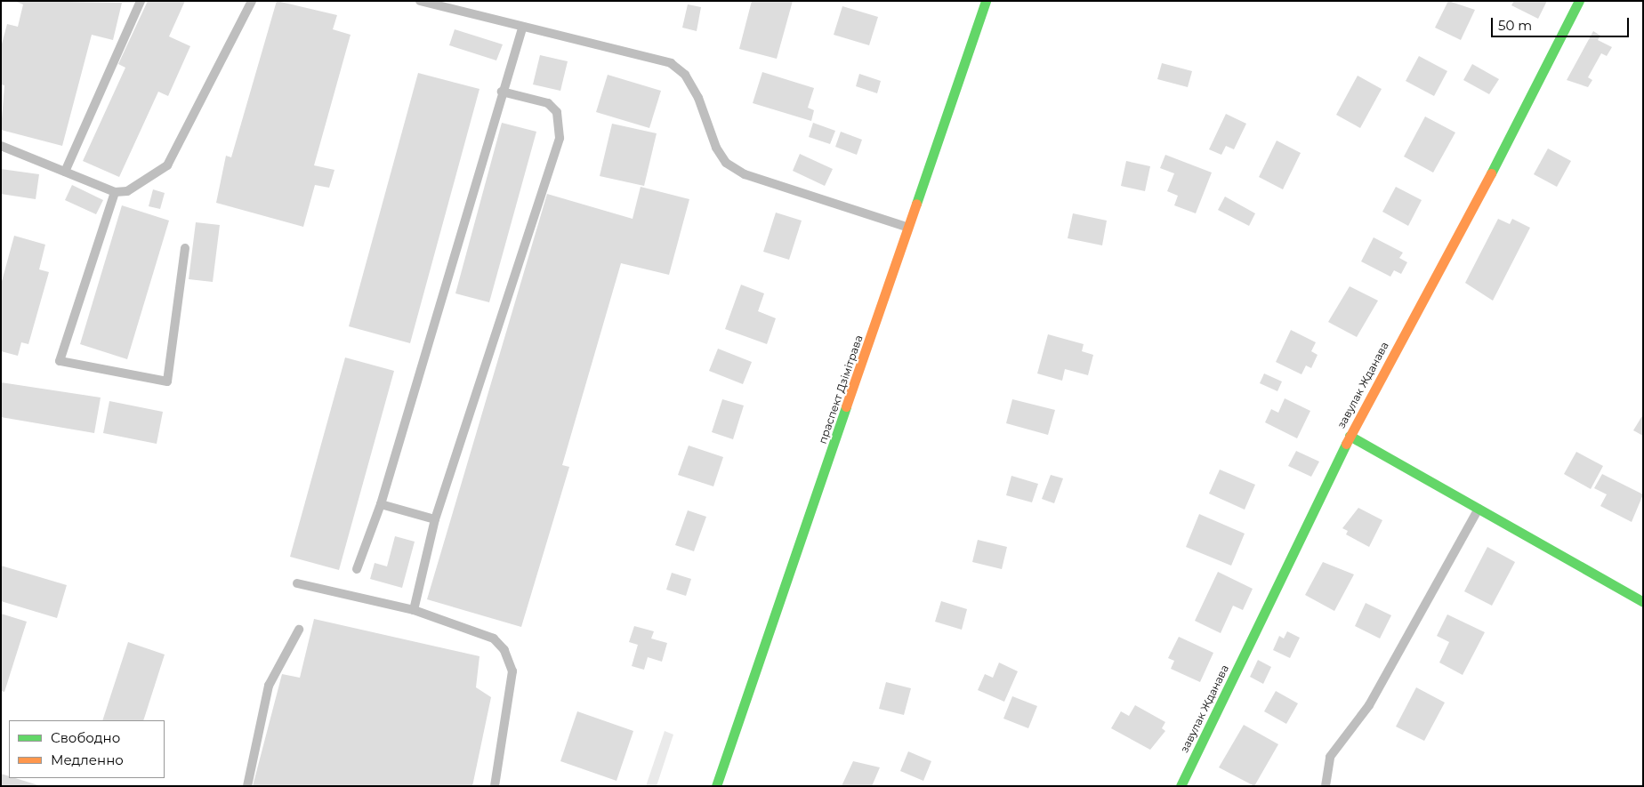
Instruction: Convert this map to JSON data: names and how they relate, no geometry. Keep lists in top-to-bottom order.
{
  "streets": {
    "street": ["завулак Жданава", "праспект Дзімітрава"]
  },
  "legend": ["Свободно", "Медленно"],
  "scale_bar": "50 m"
}
